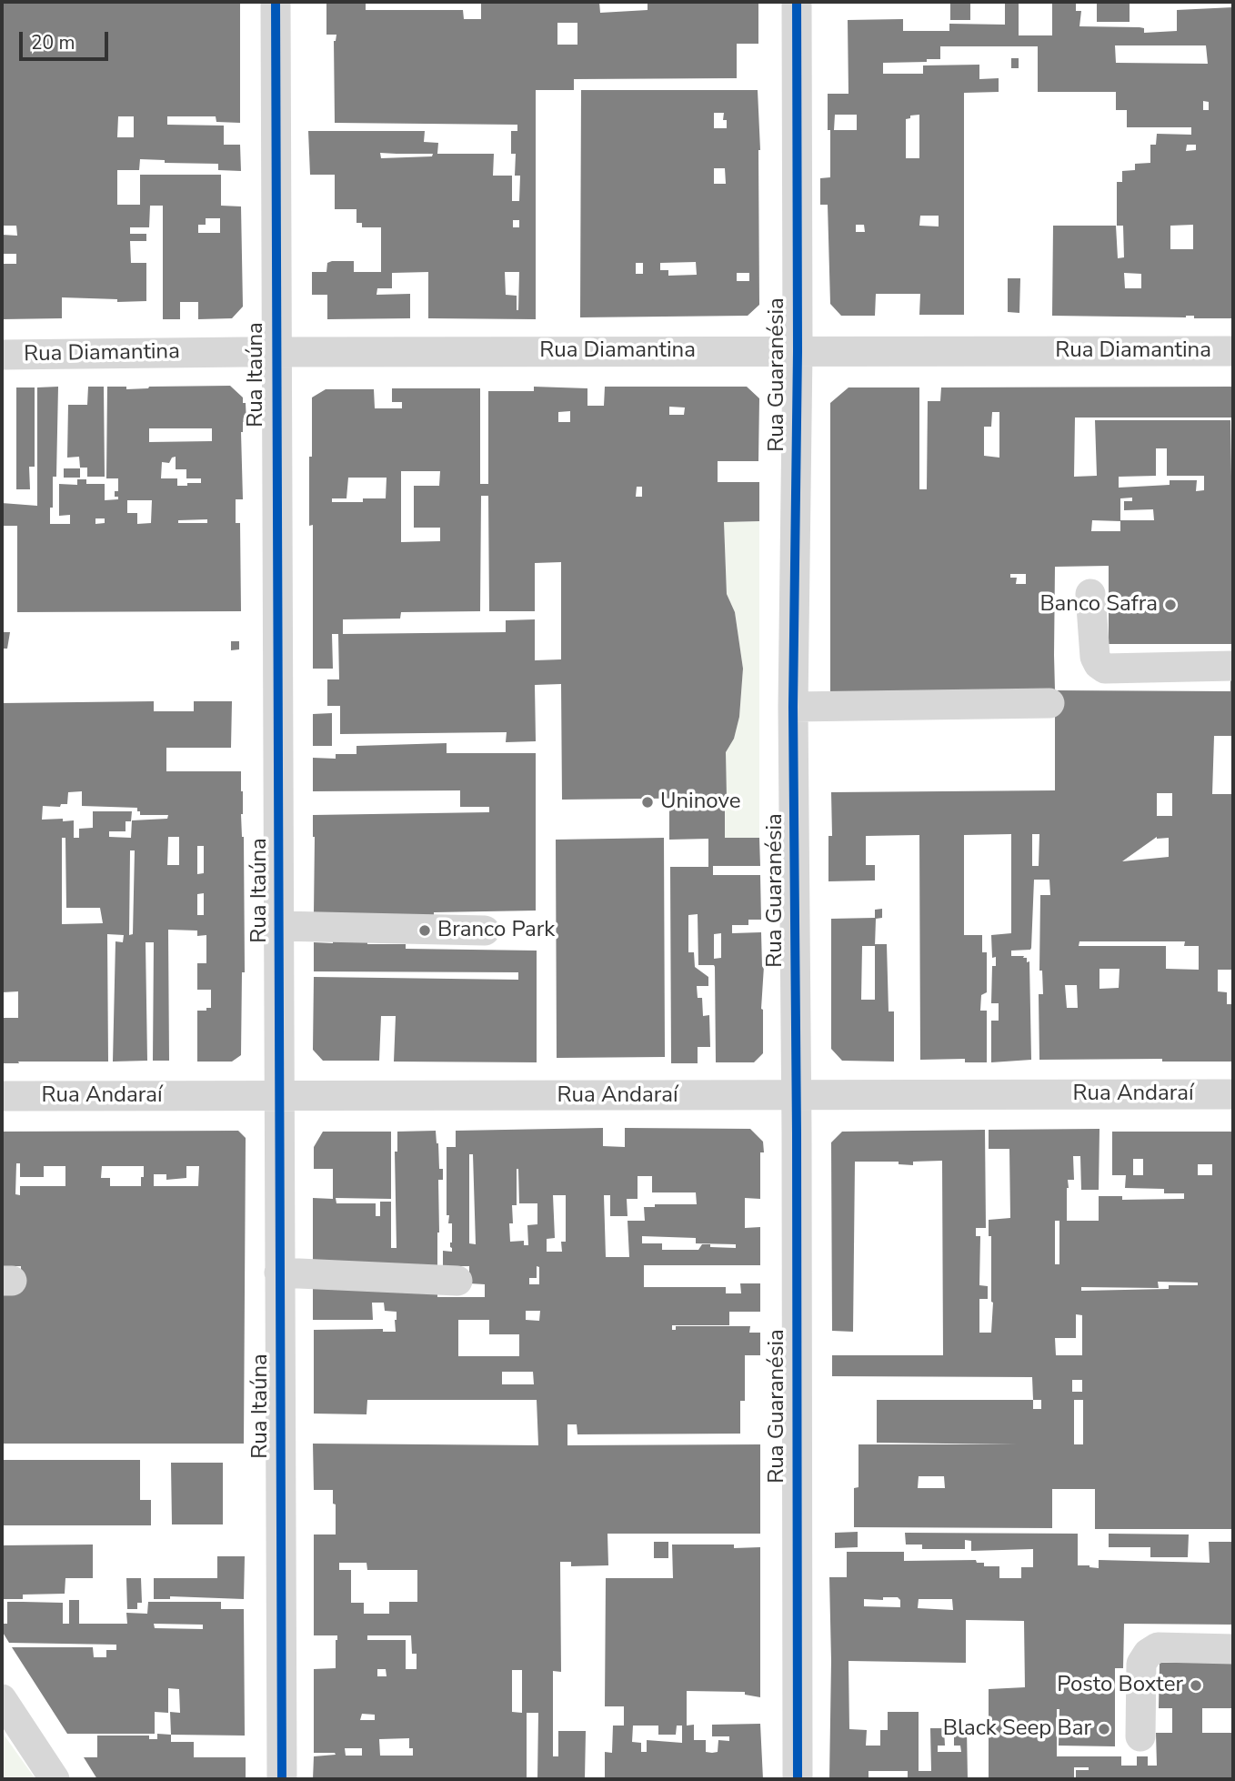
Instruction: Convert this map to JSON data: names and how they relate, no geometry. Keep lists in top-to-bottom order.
{
  "streets": {
    "street": [
      "Rua Diamantina",
      "Rua Itaúna",
      "Rua Guaranésia",
      "Rua Andaraí"
    ]
  },
  "crossings": [
    ["Rua Diamantina", "Rua Itaúna"],
    ["Rua Diamantina", "Rua Guaranésia"],
    ["Rua Itaúna", "Rua Andaraí"],
    ["Rua Guaranésia", "Rua Andaraí"]
  ],
  "places": [
    "Banco Safra",
    "Uninove",
    "Branco Park",
    "Posto Boxter",
    "Black Seep Bar"
  ],
  "scale_bar": "20 m"
}
